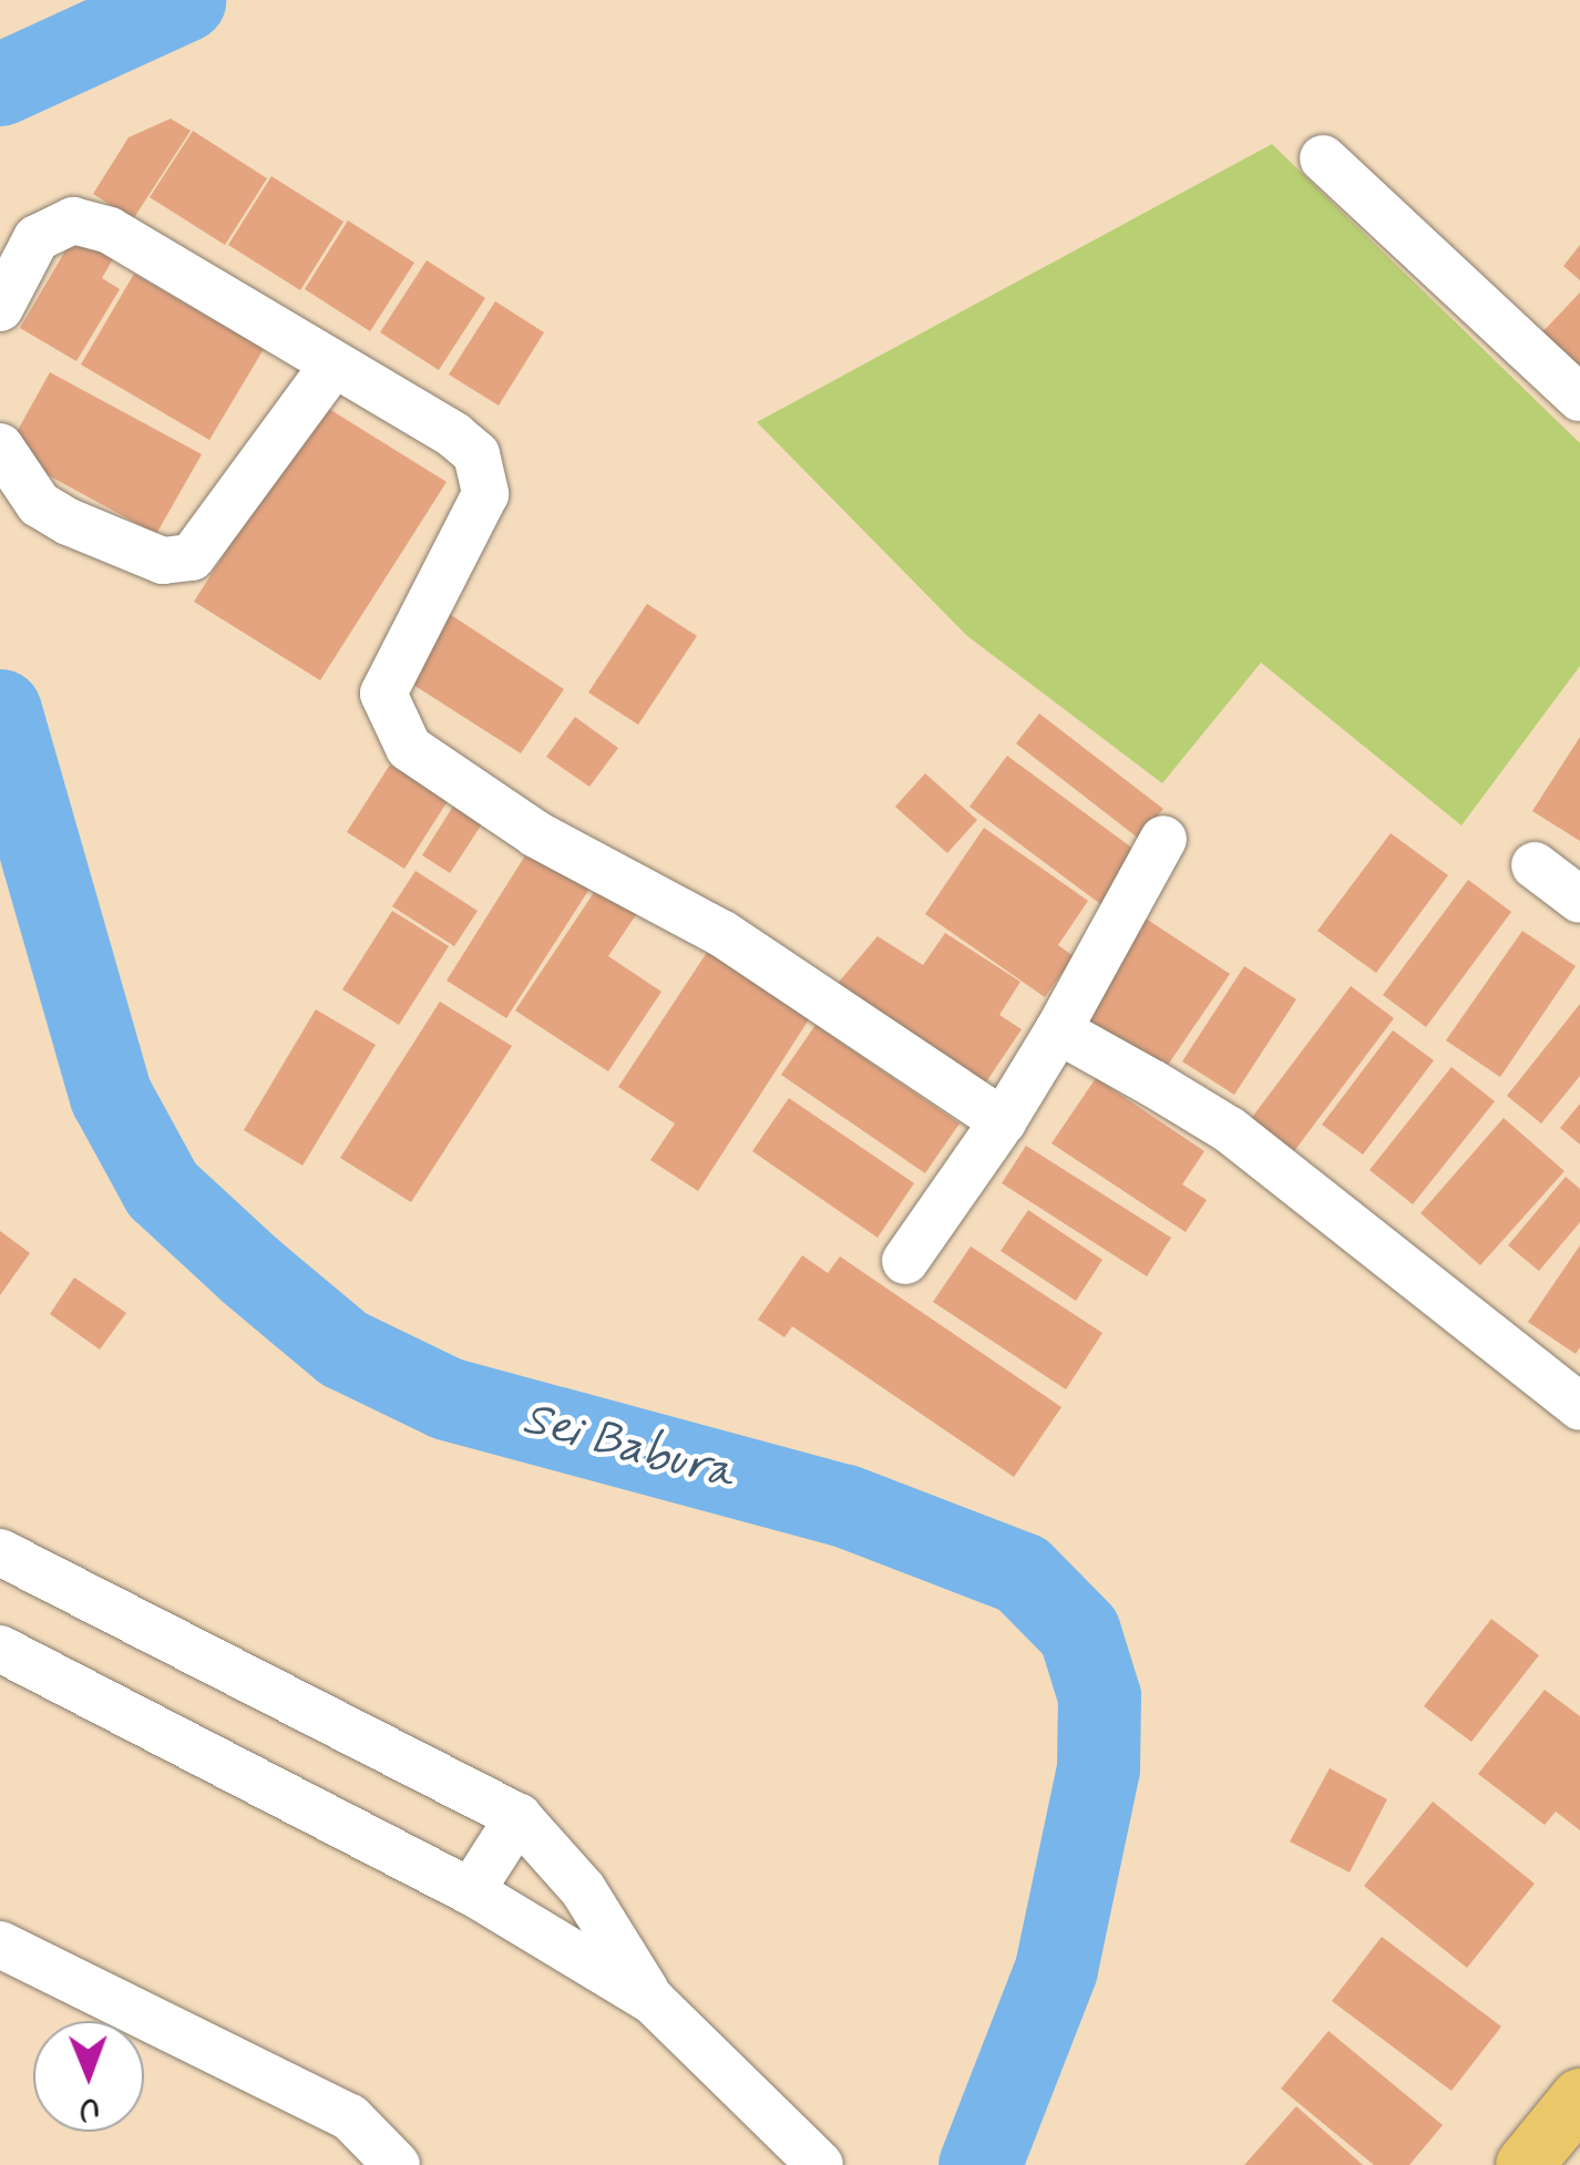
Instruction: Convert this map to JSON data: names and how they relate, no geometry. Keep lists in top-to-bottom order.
{
  "water": ["Sei Babura"],
  "north": "bottom"
}
